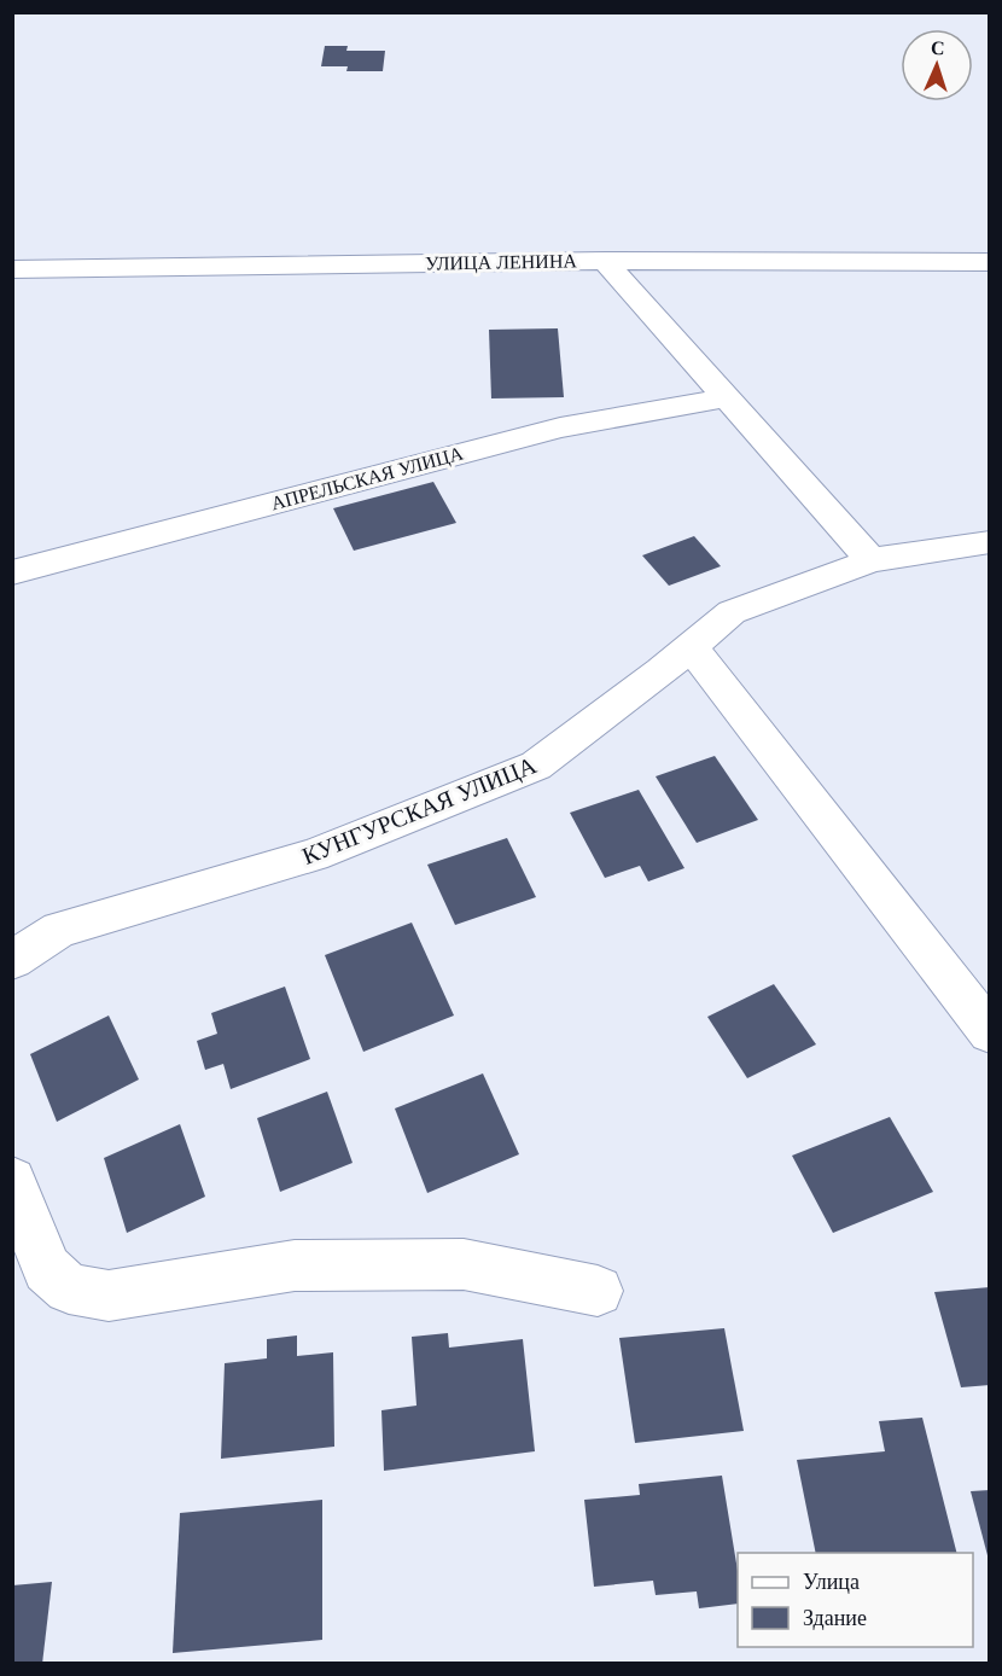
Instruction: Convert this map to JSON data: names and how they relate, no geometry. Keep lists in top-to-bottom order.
{
  "streets": {
    "street": ["УЛИЦА ЛЕНИНА", "АПРЕЛЬСКАЯ УЛИЦА", "КУНГУРСКАЯ УЛИЦА"]
  },
  "legend": ["Улица", "Здание"],
  "north": "top"
}
